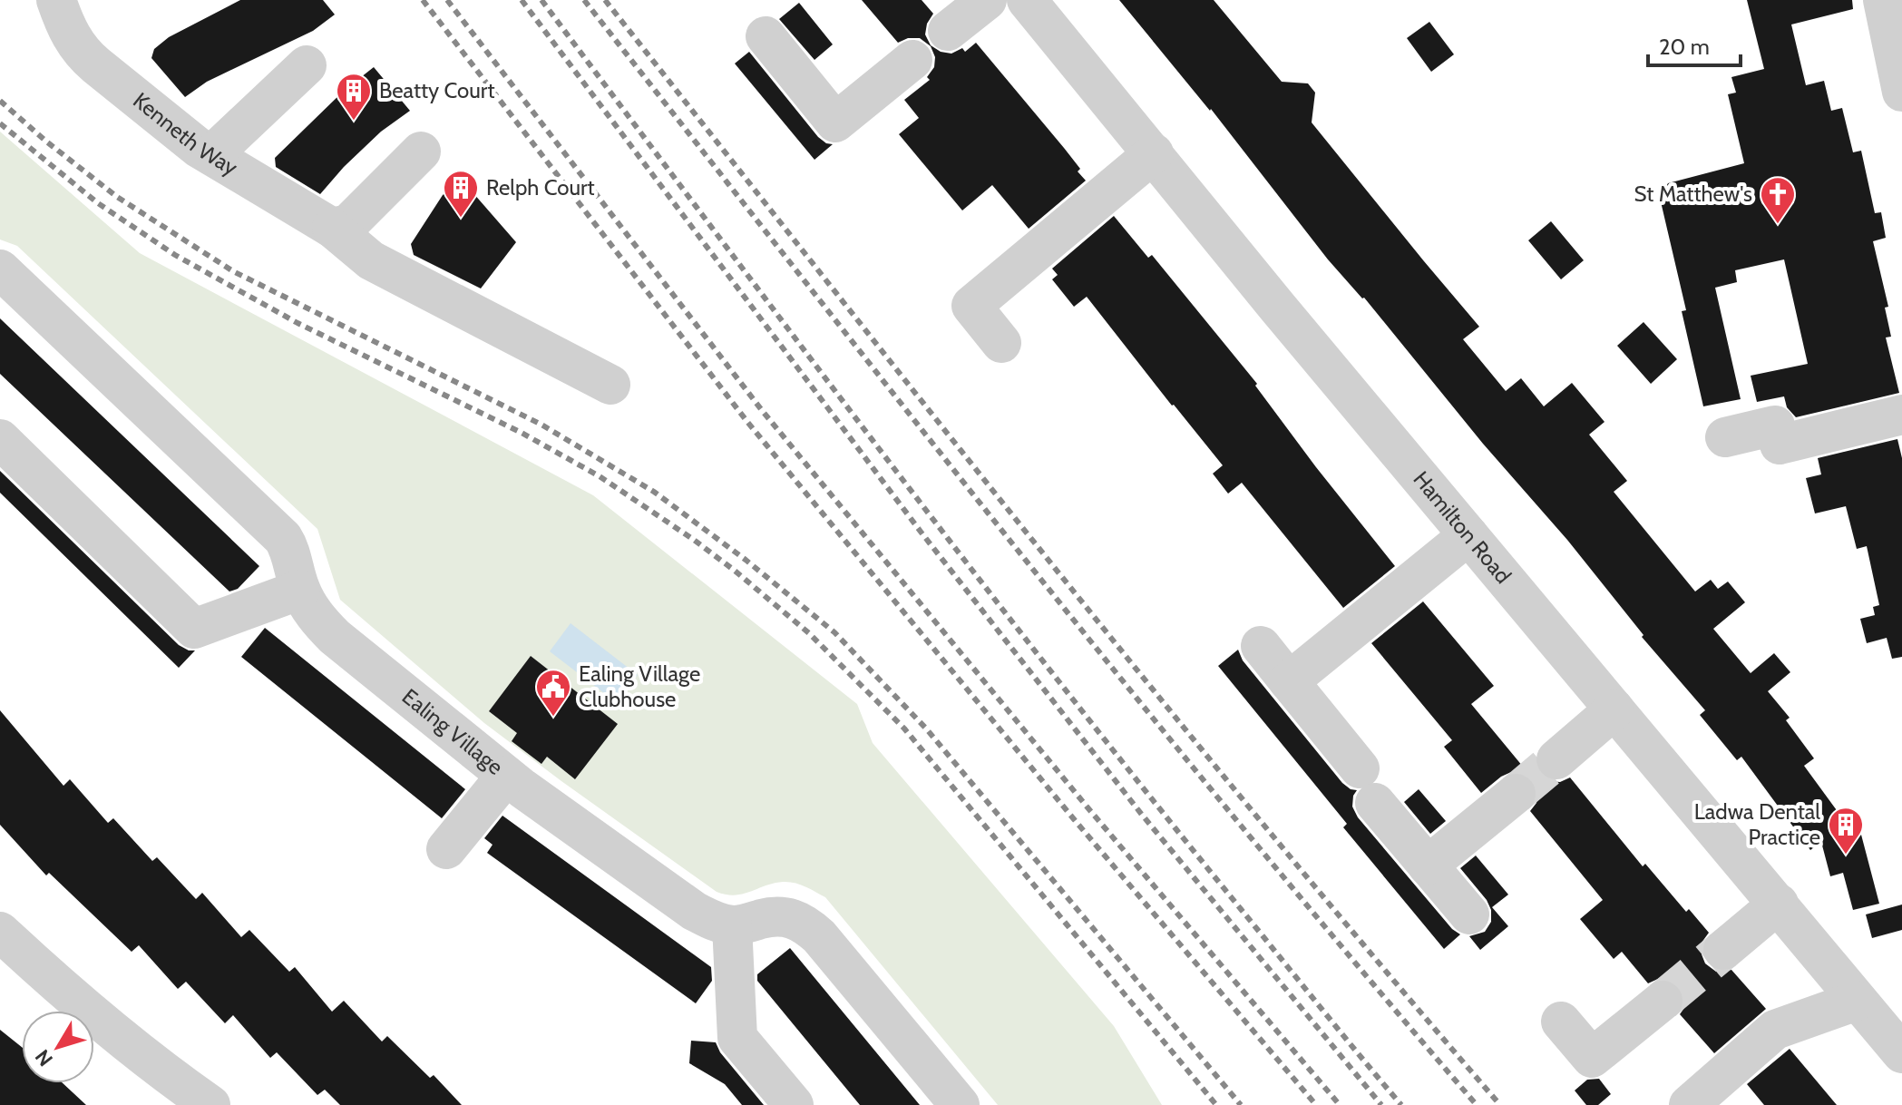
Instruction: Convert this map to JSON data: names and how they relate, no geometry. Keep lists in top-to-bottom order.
{
  "streets": {
    "street": ["Kenneth Way", "Hamilton Road", "Ealing Village"]
  },
  "places": {
    "building": ["Beatty Court", "Relph Court", "Ladwa Dental Practice"],
    "church": ["St Matthew's"],
    "public building": ["Ealing Village Clubhouse"]
  },
  "scale_bar": "20 m",
  "north": "bottom left"
}
